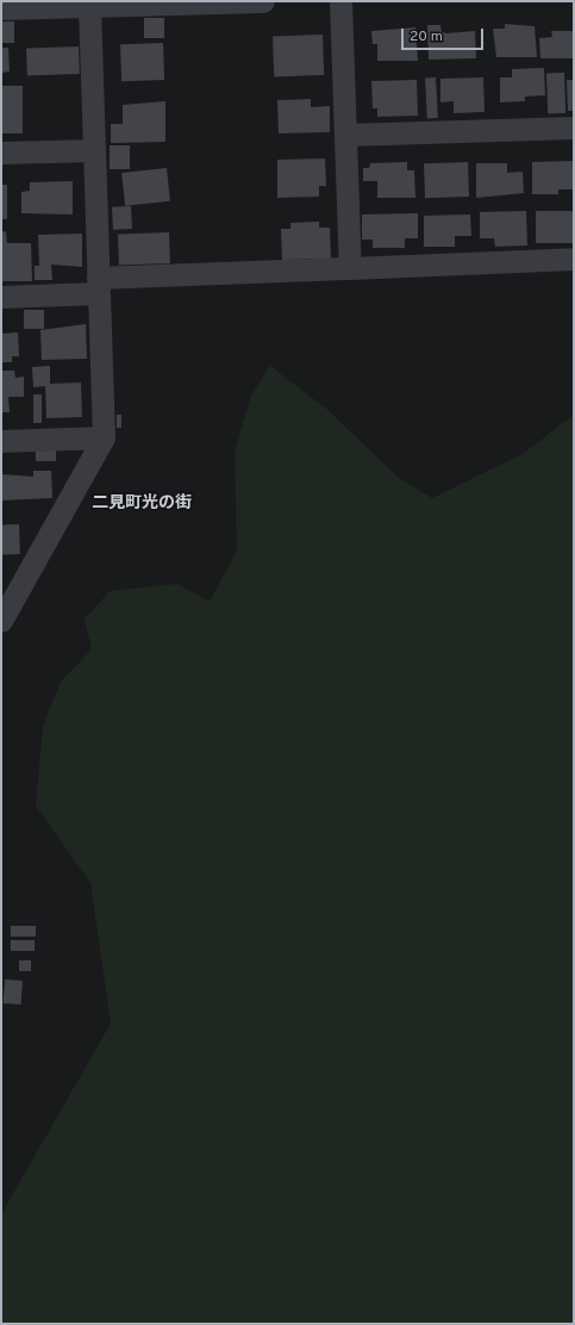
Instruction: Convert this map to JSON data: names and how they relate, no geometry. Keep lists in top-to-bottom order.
{
  "districts": ["二見町光の街"],
  "scale_bar": "20 m"
}
